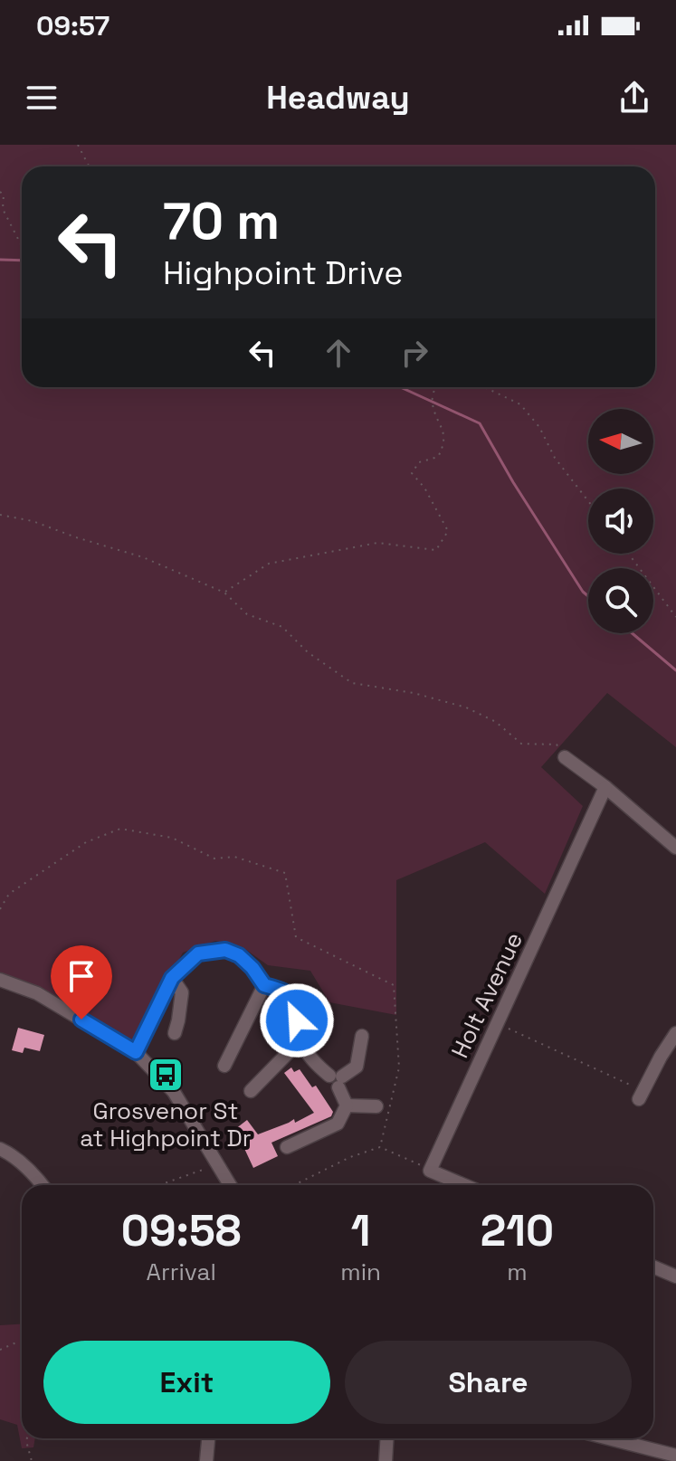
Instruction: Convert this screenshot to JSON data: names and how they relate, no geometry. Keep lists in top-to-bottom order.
{
  "streets": {
    "street": ["Holt Avenue"]
  },
  "places": {
    "bus stop": ["Grosvenor St at Highpoint Dr"]
  },
  "north": "left",
  "page": {
    "status": "09:57",
    "header": "Headway",
    "turn": ["70 m", "Highpoint Drive"],
    "eta": [
      "09:58",
      "Arrival",
      "1",
      "min",
      "210",
      "m"
    ],
    "buttons": ["Exit", "Share"]
  }
}
